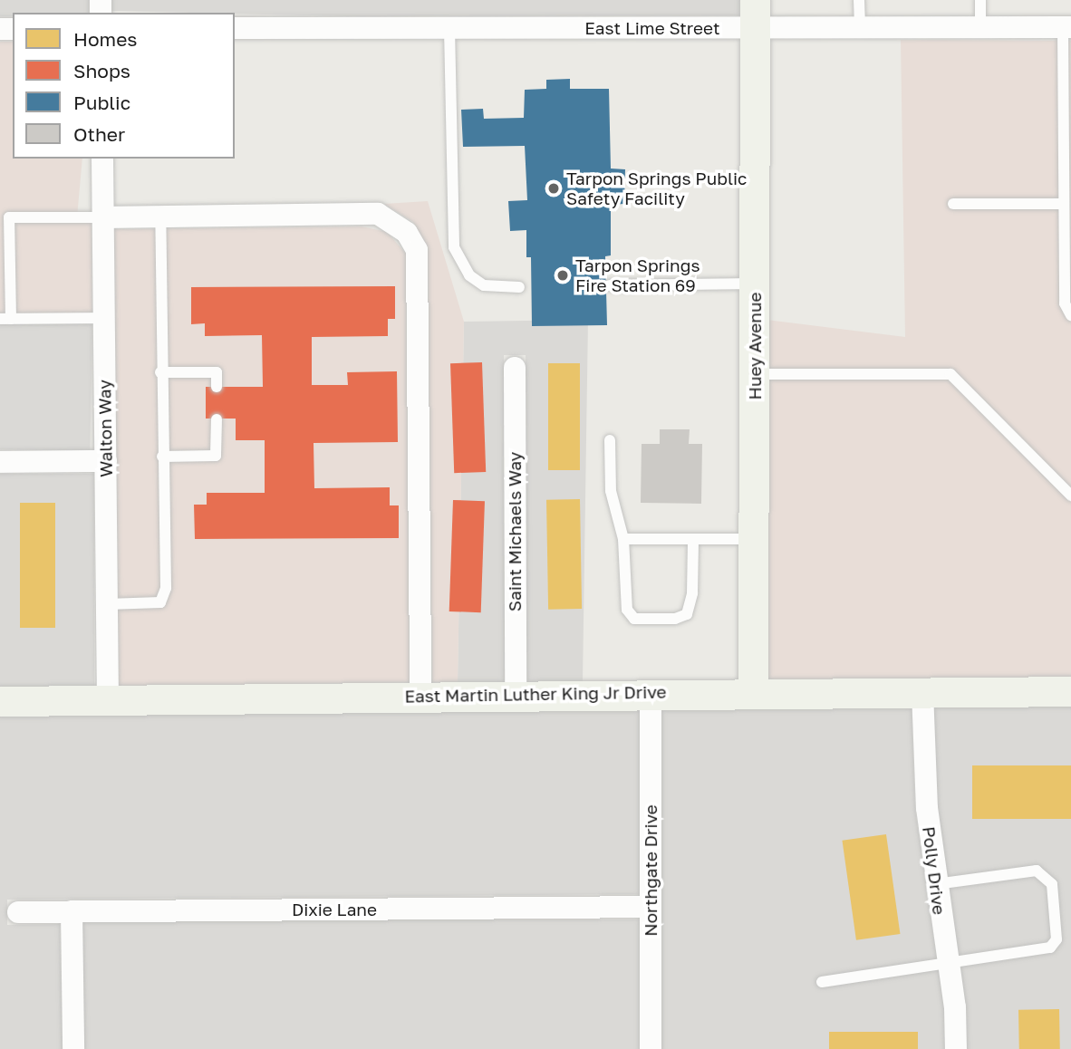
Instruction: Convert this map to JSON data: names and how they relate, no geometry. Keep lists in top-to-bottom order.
{
  "streets": {
    "street": [
      "East Lime Street",
      "Huey Avenue",
      "Walton Way",
      "Saint Michaels Way",
      "East Martin Luther King Jr Drive",
      "Northgate Drive",
      "Polly Drive",
      "Dixie Lane"
    ]
  },
  "crossings": [
    ["East Lime Street", "Huey Avenue"],
    ["Huey Avenue", "East Martin Luther King Jr Drive"],
    ["Walton Way", "East Martin Luther King Jr Drive"],
    ["Saint Michaels Way", "East Martin Luther King Jr Drive"],
    ["East Martin Luther King Jr Drive", "Northgate Drive"],
    ["East Martin Luther King Jr Drive", "Polly Drive"],
    ["Northgate Drive", "Dixie Lane"]
  ],
  "places": ["Tarpon Springs Public Safety Facility", "Tarpon Springs Fire Station 69"],
  "legend": [
    "Homes",
    "Shops",
    "Public",
    "Other"
  ]
}
